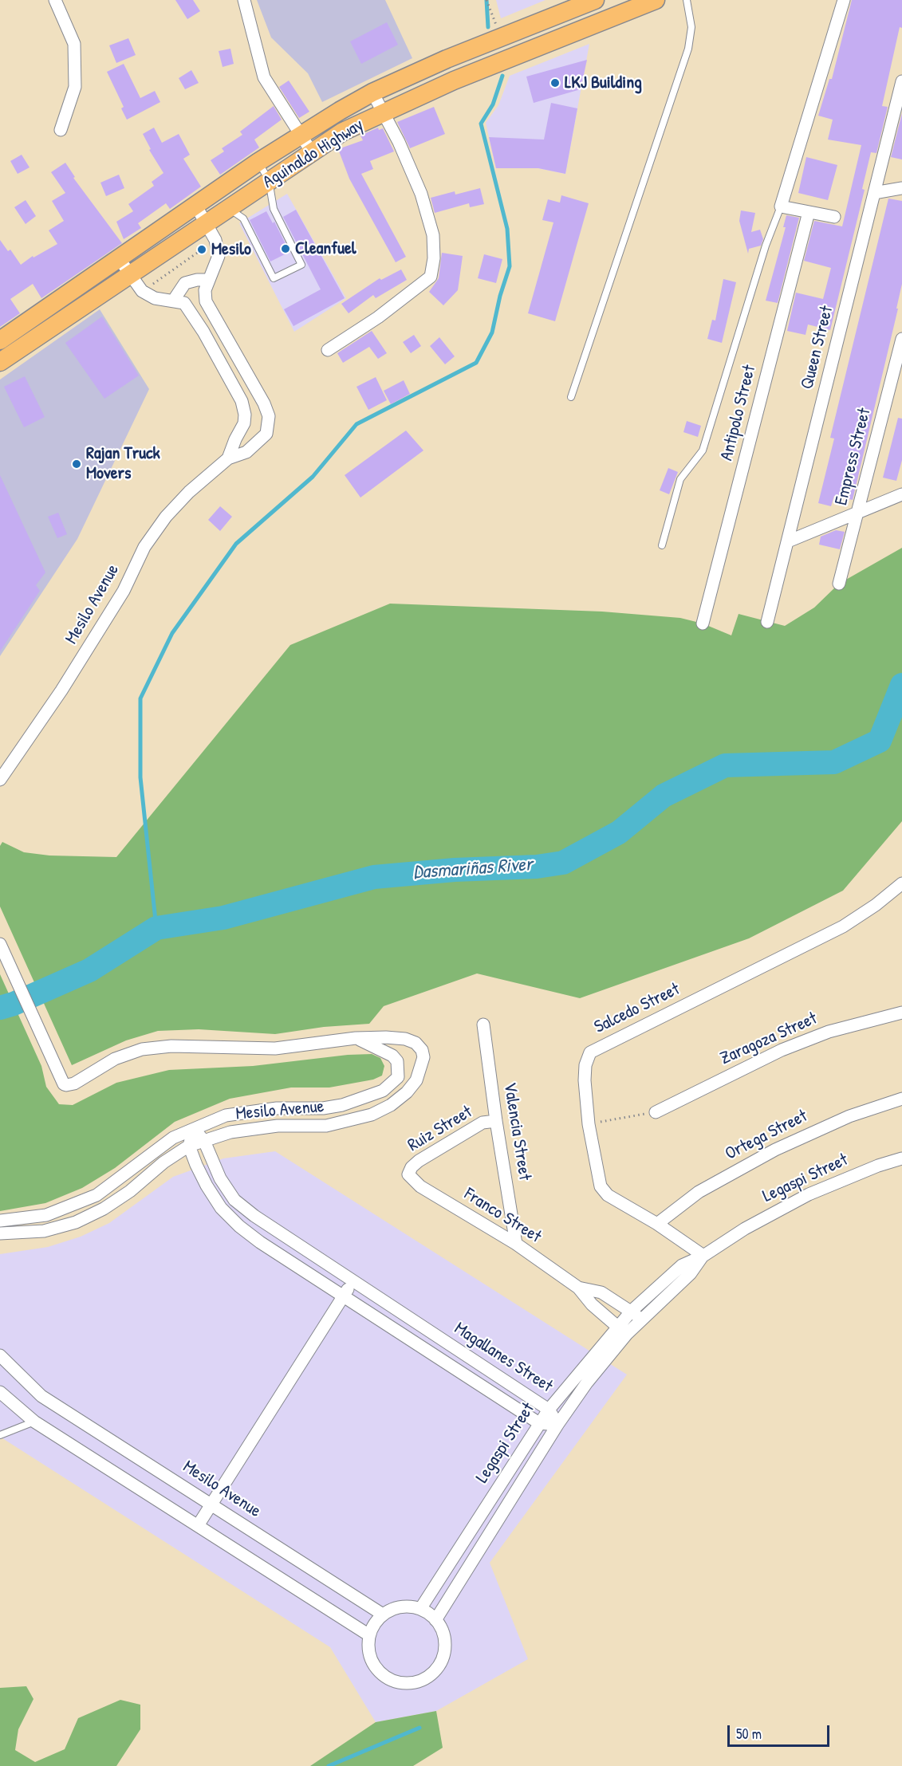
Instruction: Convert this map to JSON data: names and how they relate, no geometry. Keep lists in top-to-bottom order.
{
  "streets": {
    "main road": ["Aguinaldo Highway"],
    "street": [
      "Queen Street",
      "Antipolo Street",
      "Empress Street",
      "Mesilo Avenue",
      "Salcedo Street",
      "Zaragoza Street",
      "Ruiz Street",
      "Valencia Street",
      "Ortega Street",
      "Legaspi Street",
      "Franco Street",
      "Magallanes Street"
    ]
  },
  "crossings": [
    ["Aguinaldo Highway", "Mesilo Avenue"],
    ["Mesilo Avenue", "Legaspi Street"],
    ["Mesilo Avenue", "Magallanes Street"],
    ["Salcedo Street", "Ortega Street"],
    ["Salcedo Street", "Legaspi Street"],
    ["Ruiz Street", "Valencia Street"],
    ["Ruiz Street", "Franco Street"],
    ["Valencia Street", "Franco Street"],
    ["Legaspi Street", "Franco Street"],
    ["Legaspi Street", "Magallanes Street"]
  ],
  "water": ["Dasmariñas River"],
  "places": [
    "LKJ Building",
    "Cleanfuel",
    "Mesilo",
    "Rajan Truck Movers"
  ],
  "scale_bar": "50 m"
}
